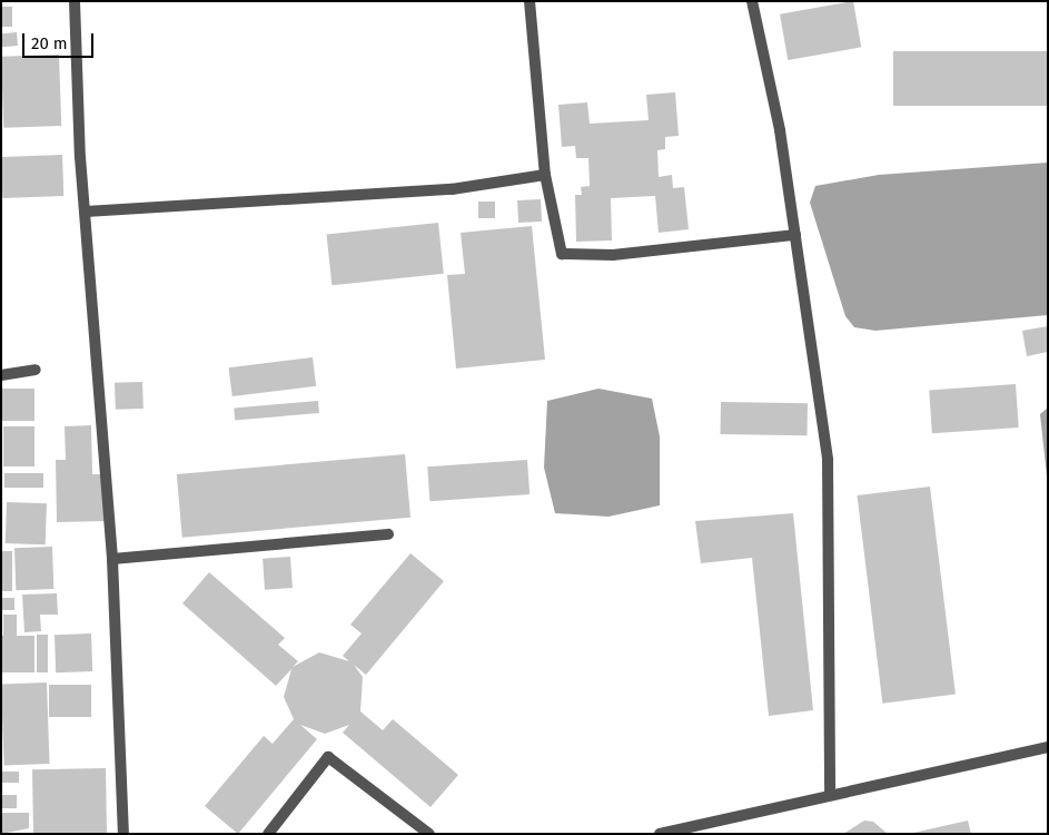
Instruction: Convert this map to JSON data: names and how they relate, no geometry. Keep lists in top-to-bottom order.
{
  "scale_bar": "20 m"
}
